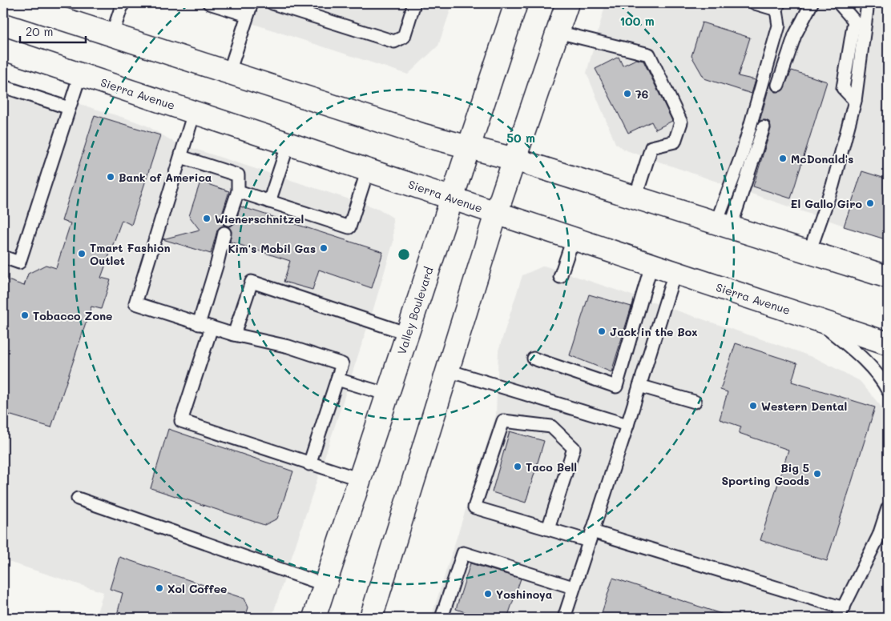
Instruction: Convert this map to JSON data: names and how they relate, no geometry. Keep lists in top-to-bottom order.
{
  "streets": {
    "main road": ["Sierra Avenue", "Valley Boulevard"]
  },
  "crossings": [
    ["Sierra Avenue", "Valley Boulevard"]
  ],
  "places": [
    "76",
    "McDonald's",
    "Bank of America",
    "El Gallo Giro",
    "Wienerschnitzel",
    "Kim's Mobil Gas",
    "Tmart Fashion Outlet",
    "Tobacco Zone",
    "Jack in the Box",
    "Western Dental",
    "Taco Bell",
    "Big 5 Sporting Goods",
    "Xol Coffee",
    "Yoshinoya"
  ],
  "scale_bar": "20 m",
  "rings": ["100 m", "50 m"]
}
